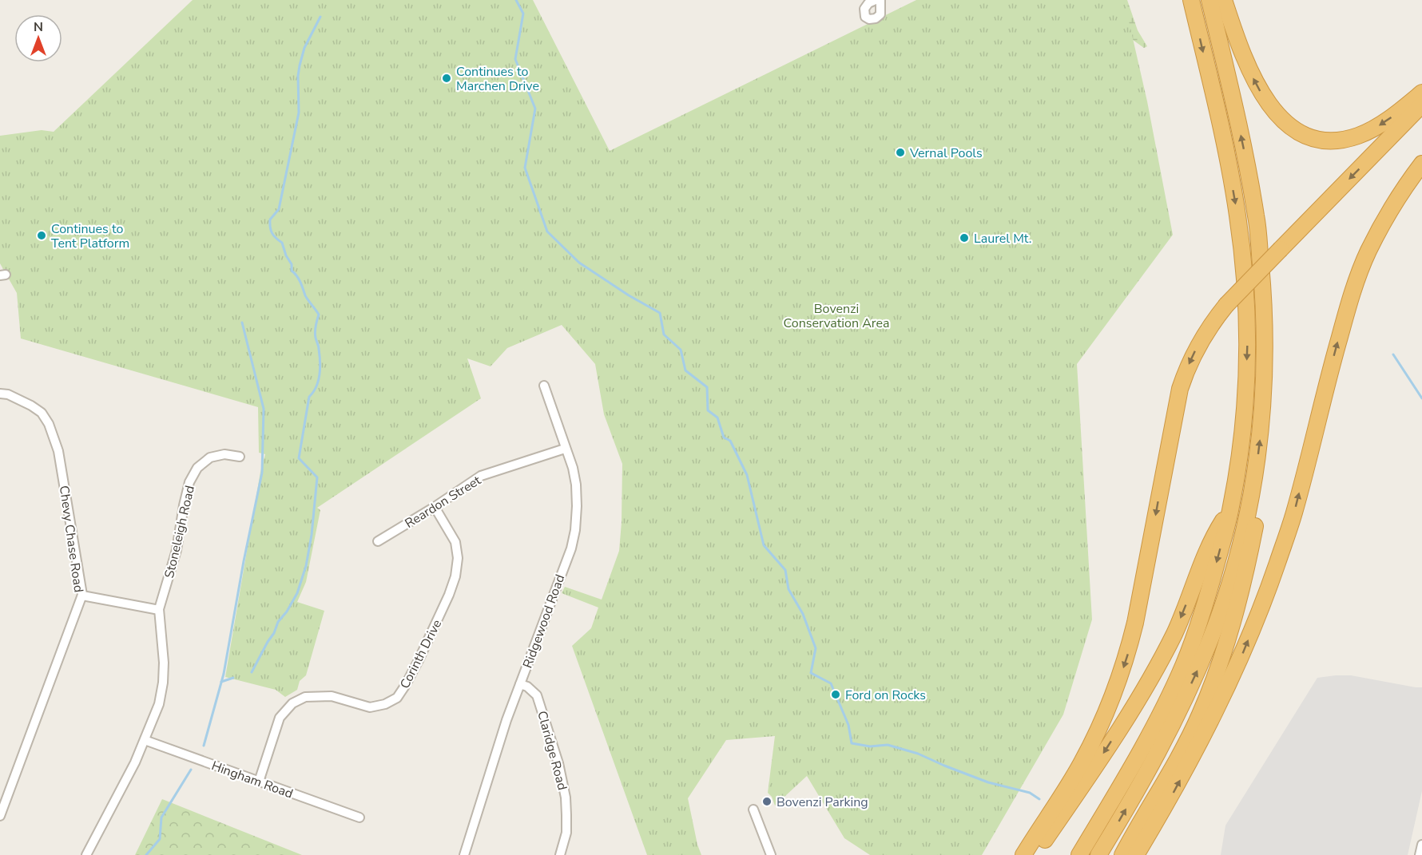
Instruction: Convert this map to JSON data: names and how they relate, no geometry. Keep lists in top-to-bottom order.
{
  "streets": {
    "street": [
      "Reardon Street",
      "Stoneleigh Road",
      "Chevy Chase Road",
      "Ridgewood Road",
      "Corinth Drive",
      "Claridge Road",
      "Hingham Road"
    ]
  },
  "crossings": [
    ["Reardon Street", "Ridgewood Road"],
    ["Reardon Street", "Corinth Drive"],
    ["Stoneleigh Road", "Hingham Road"],
    ["Ridgewood Road", "Claridge Road"],
    ["Corinth Drive", "Hingham Road"]
  ],
  "parks": ["Bovenzi Conservation Area"],
  "places": [
    "Continues to Marchen Drive",
    "Vernal Pools",
    "Continues to Tent Platform",
    "Laurel Mt.",
    "Ford on Rocks",
    "Bovenzi Parking"
  ],
  "north": "top"
}
